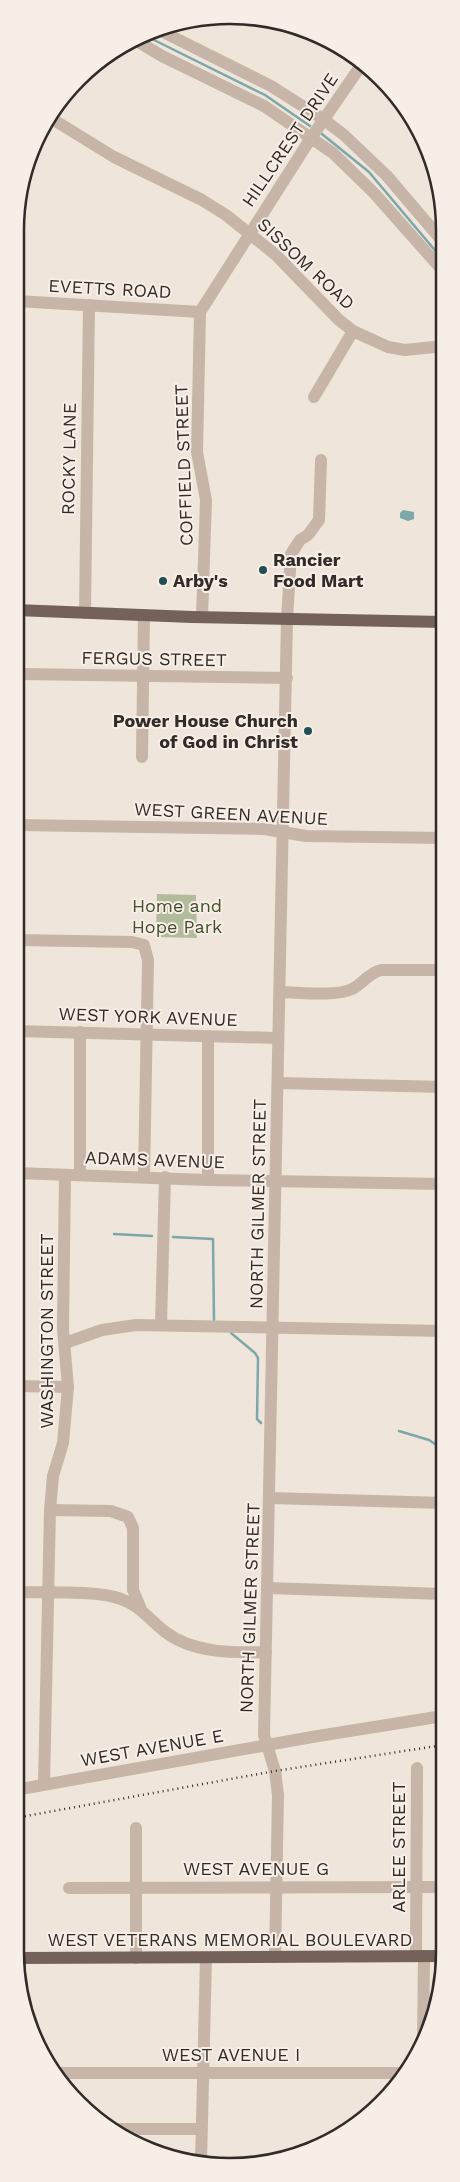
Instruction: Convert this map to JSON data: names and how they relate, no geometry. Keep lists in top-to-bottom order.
{
  "streets": {
    "main road": ["WEST VETERANS MEMORIAL BOULEVARD"],
    "street": [
      "HILLCREST DRIVE",
      "SISSOM ROAD",
      "EVETTS ROAD",
      "ROCKY LANE",
      "COFFIELD STREET",
      "FERGUS STREET",
      "WEST GREEN AVENUE",
      "WEST YORK AVENUE",
      "ADAMS AVENUE",
      "NORTH GILMER STREET",
      "WASHINGTON STREET",
      "WEST AVENUE E",
      "ARLEE STREET",
      "WEST AVENUE G",
      "WEST AVENUE I"
    ]
  },
  "crossings": [
    ["HILLCREST DRIVE", "SISSOM ROAD"],
    ["HILLCREST DRIVE", "EVETTS ROAD"],
    ["HILLCREST DRIVE", "COFFIELD STREET"],
    ["EVETTS ROAD", "ROCKY LANE"],
    ["EVETTS ROAD", "COFFIELD STREET"],
    ["FERGUS STREET", "NORTH GILMER STREET"],
    ["WEST GREEN AVENUE", "NORTH GILMER STREET"],
    ["WEST YORK AVENUE", "NORTH GILMER STREET"],
    ["ADAMS AVENUE", "NORTH GILMER STREET"],
    ["ADAMS AVENUE", "WASHINGTON STREET"],
    ["NORTH GILMER STREET", "WEST AVENUE E"],
    ["NORTH GILMER STREET", "WEST AVENUE G"],
    ["NORTH GILMER STREET", "WEST VETERANS MEMORIAL BOULEVARD"],
    ["WASHINGTON STREET", "WEST AVENUE E"],
    ["ARLEE STREET", "WEST AVENUE G"],
    ["ARLEE STREET", "WEST VETERANS MEMORIAL BOULEVARD"]
  ],
  "parks": ["Home and Hope Park"],
  "places": ["Rancier Food Mart", "Arby's", "Power House Church of God in Christ"]
}
